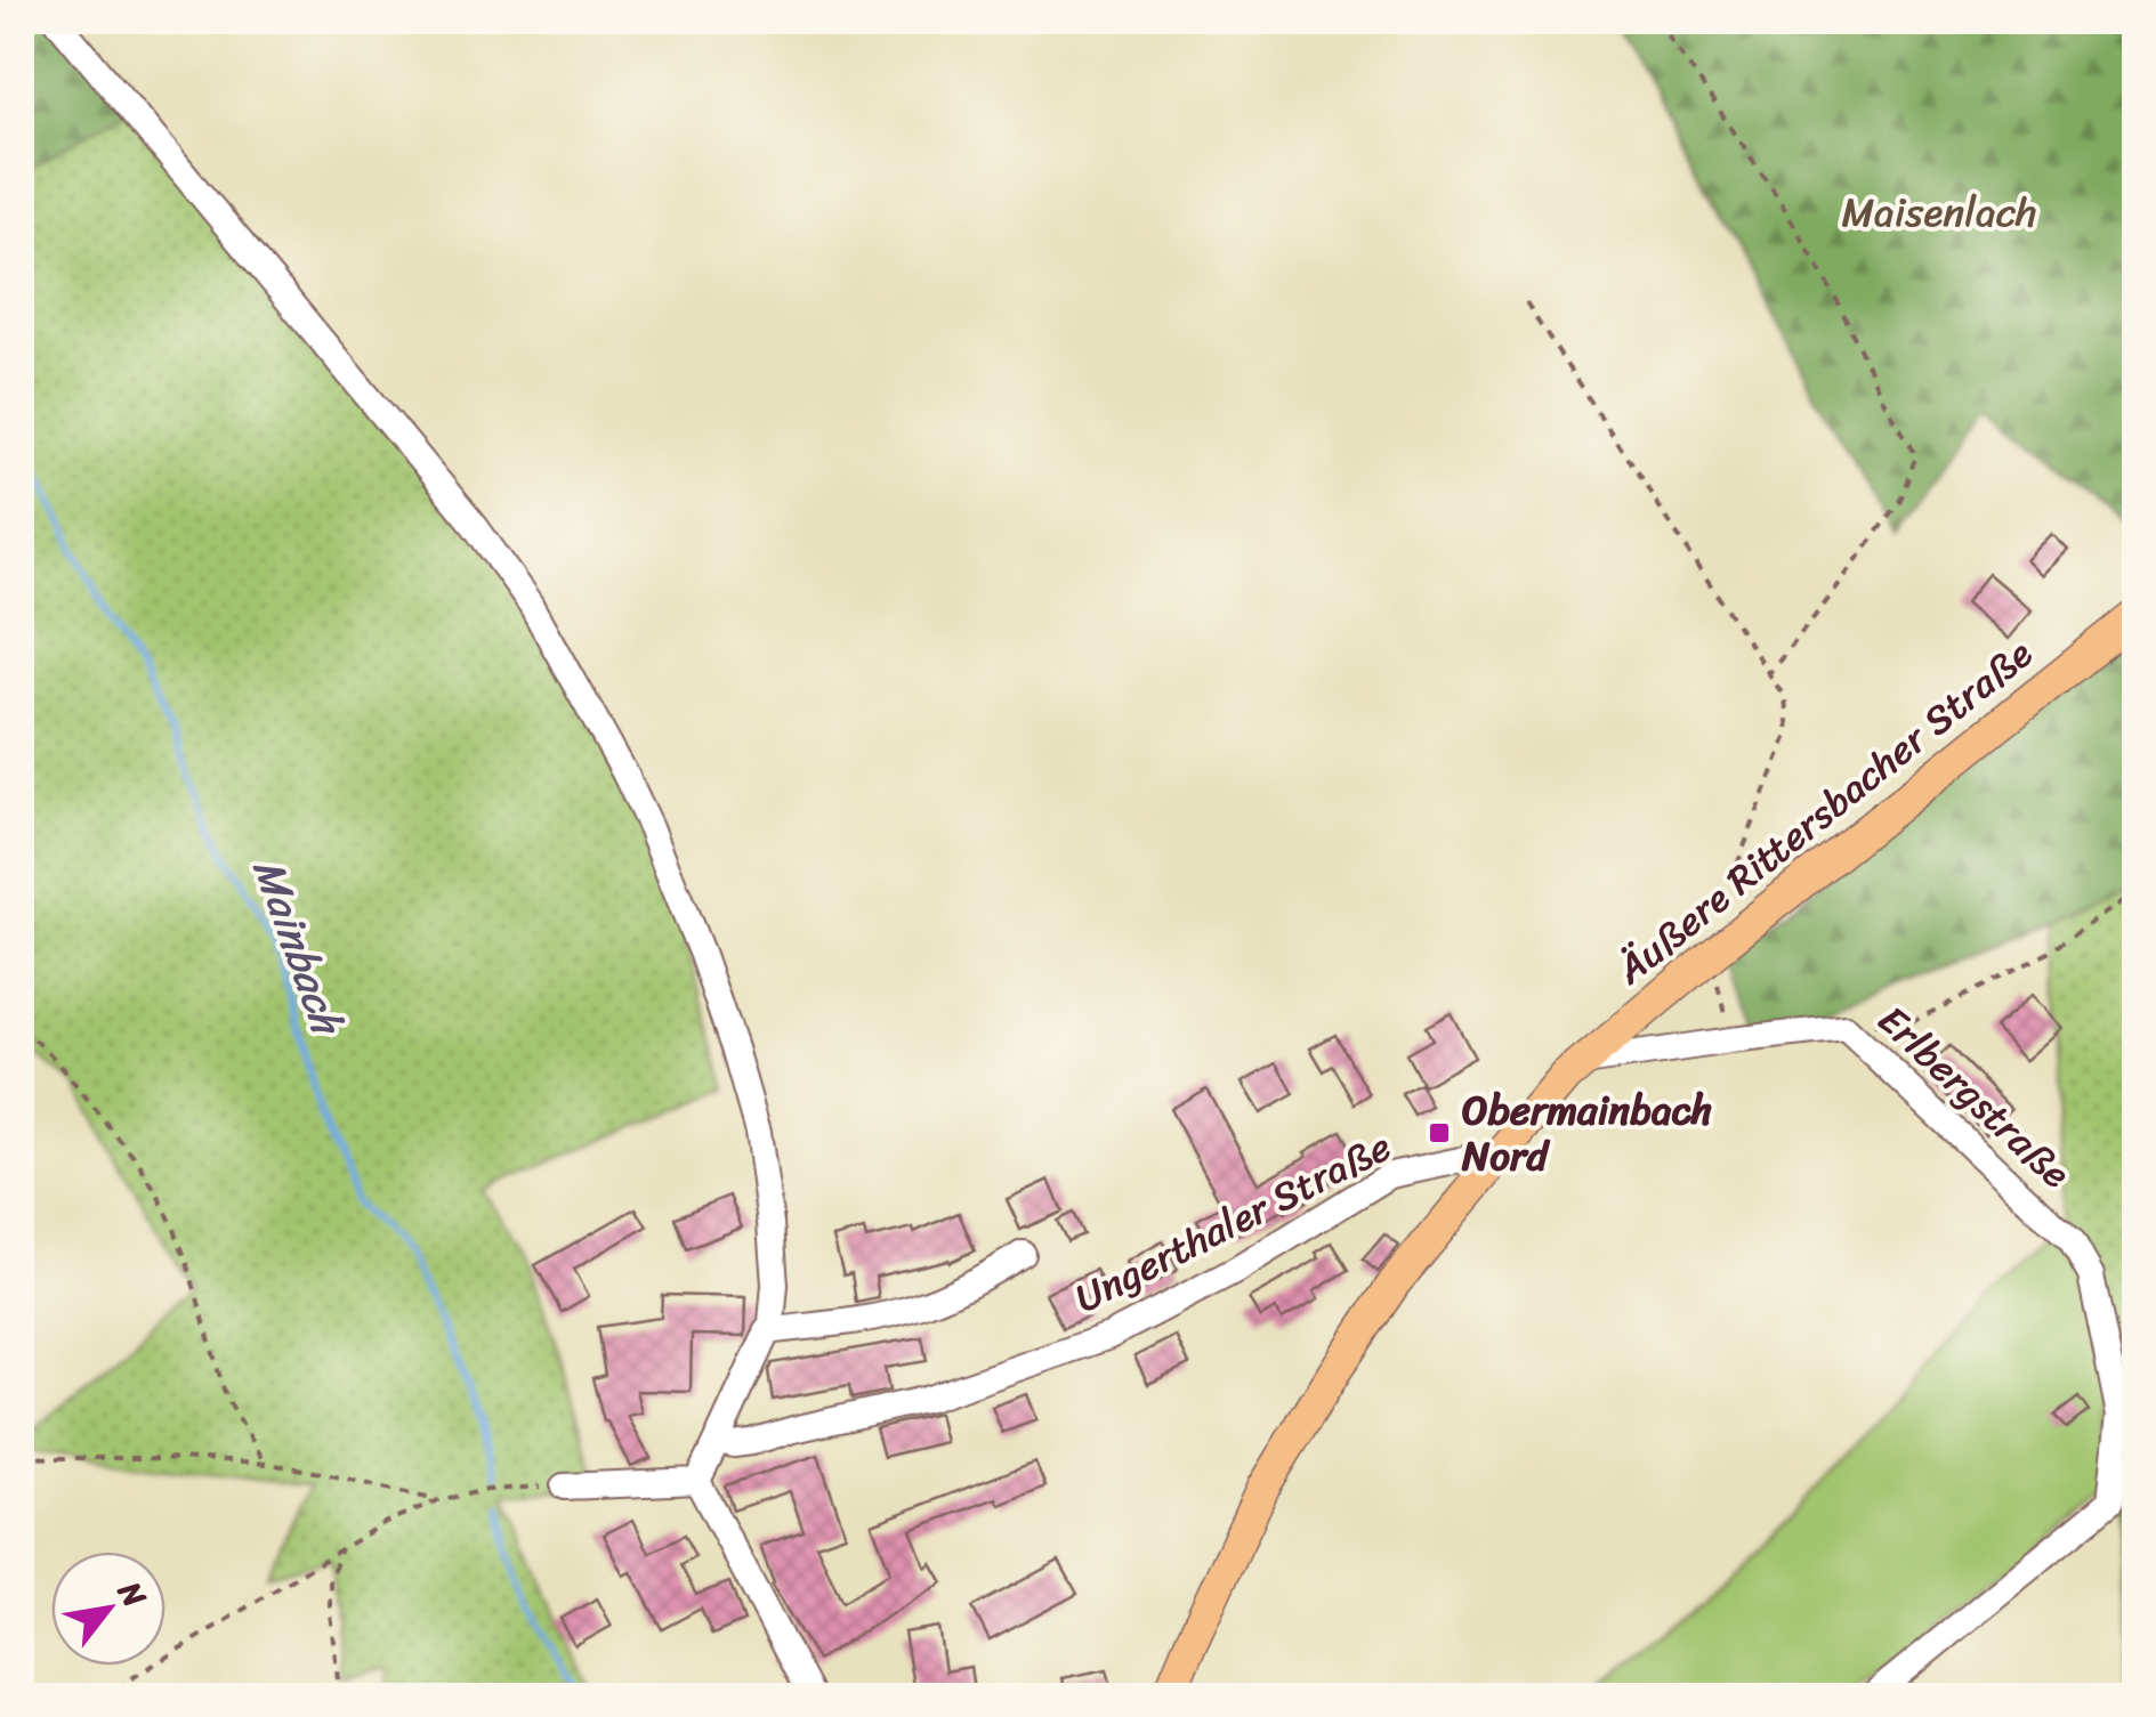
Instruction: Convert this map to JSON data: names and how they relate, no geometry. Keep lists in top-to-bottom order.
{
  "streets": {
    "main road": ["Äußere Rittersbacher Straße"],
    "street": ["Erlbergstraße", "Ungerthaler Straße"]
  },
  "crossings": [
    ["Äußere Rittersbacher Straße", "Erlbergstraße"],
    ["Äußere Rittersbacher Straße", "Ungerthaler Straße"]
  ],
  "water": ["Mainbach"],
  "parks": ["Maisenlach"],
  "places": {
    "transit": ["Obermainbach Nord"]
  },
  "north": "top right"
}
